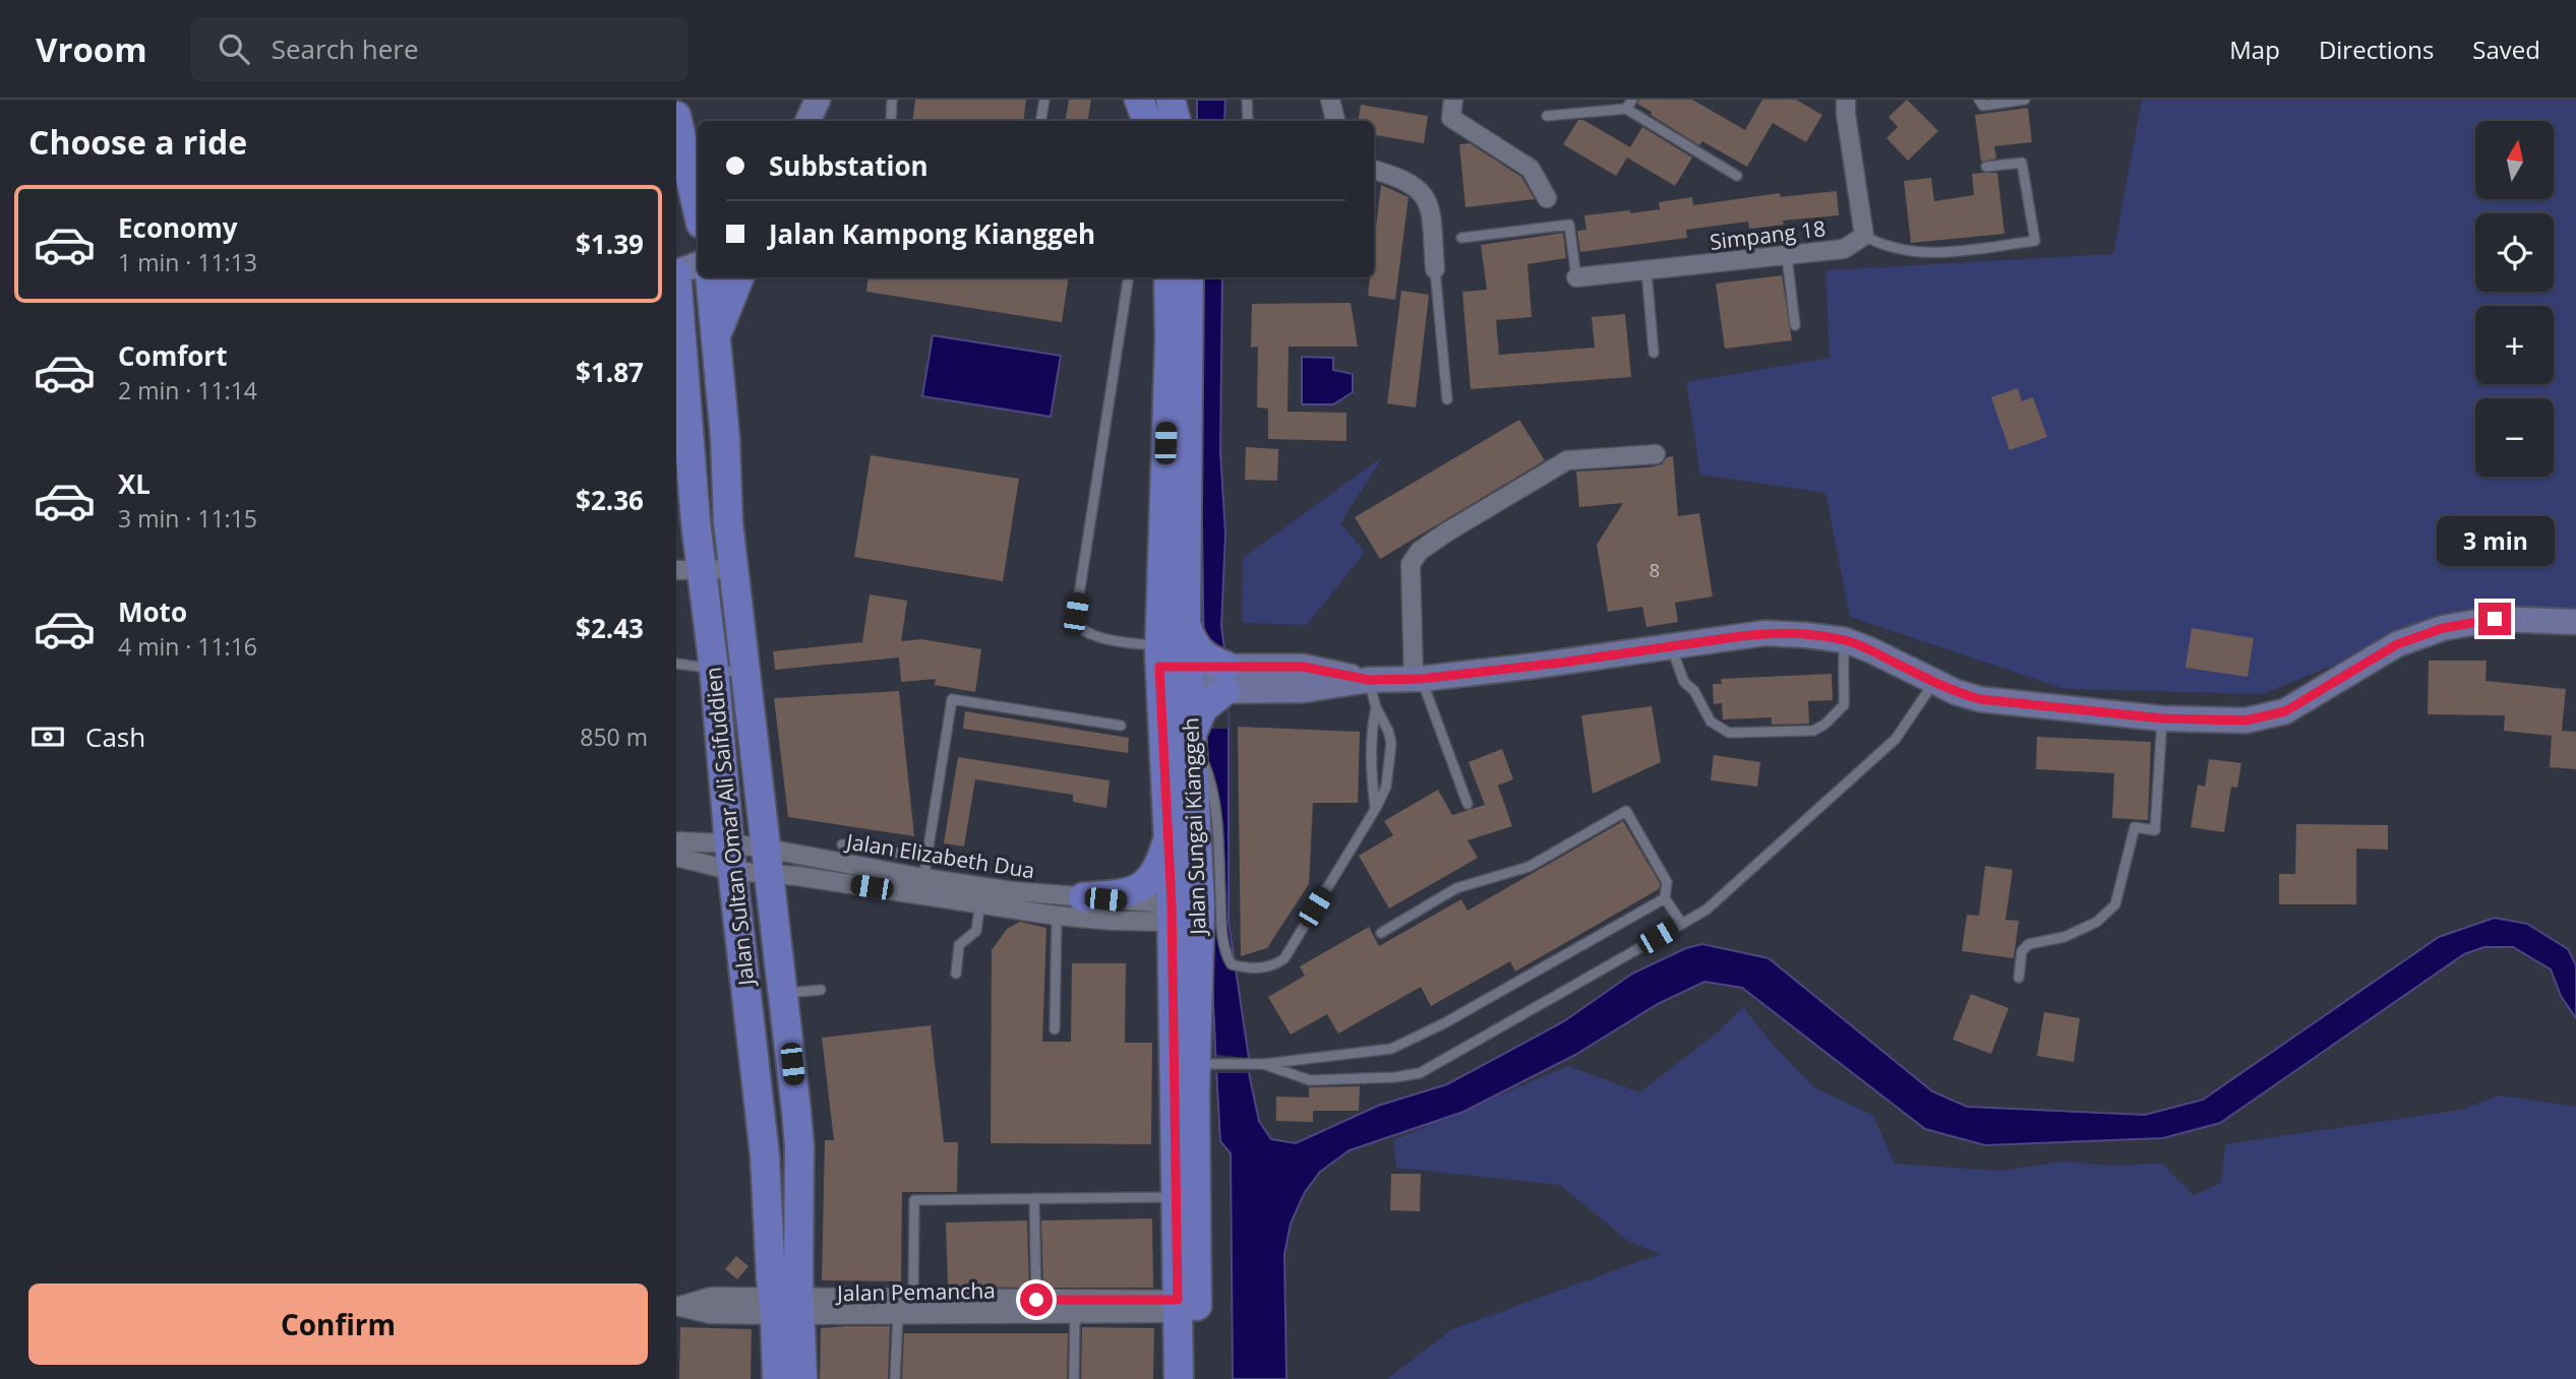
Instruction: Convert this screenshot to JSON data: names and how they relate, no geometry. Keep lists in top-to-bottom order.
{
  "streets": {
    "main road": ["Jalan Sultan Omar Ali Saifuddien", "Jalan Sungai Kianggeh"],
    "street": ["Simpang 18", "Jalan Elizabeth Dua", "Jalan Pemancha"]
  },
  "crossings": [
    ["Jalan Sultan Omar Ali Saifuddien", "Jalan Elizabeth Dua"],
    ["Jalan Sultan Omar Ali Saifuddien", "Jalan Pemancha"],
    ["Jalan Sungai Kianggeh", "Jalan Elizabeth Dua"],
    ["Jalan Sungai Kianggeh", "Jalan Pemancha"]
  ],
  "house_numbers": ["8"],
  "north": "top",
  "page": {
    "header": "Vroom",
    "search": "Search here",
    "nav": ["Map", "Directions", "Saved"],
    "heading": "Choose a ride",
    "map_buttons": ["+", "−"],
    "banner": ["Subbstation", "Jalan Kampong Kianggeh"],
    "list": [
      {
        "name": "Economy",
        "note": "1 min · 11:13",
        "value": "$1.39"
      },
      {
        "name": "Comfort",
        "note": "2 min · 11:14",
        "value": "$1.87"
      },
      {
        "name": "XL",
        "note": "3 min · 11:15",
        "value": "$2.36"
      },
      {
        "name": "Moto",
        "note": "4 min · 11:16",
        "value": "$2.43"
      }
    ],
    "bubble": "3 min",
    "pay": ["Cash", "850 m"],
    "buttons": "Confirm"
  }
}
